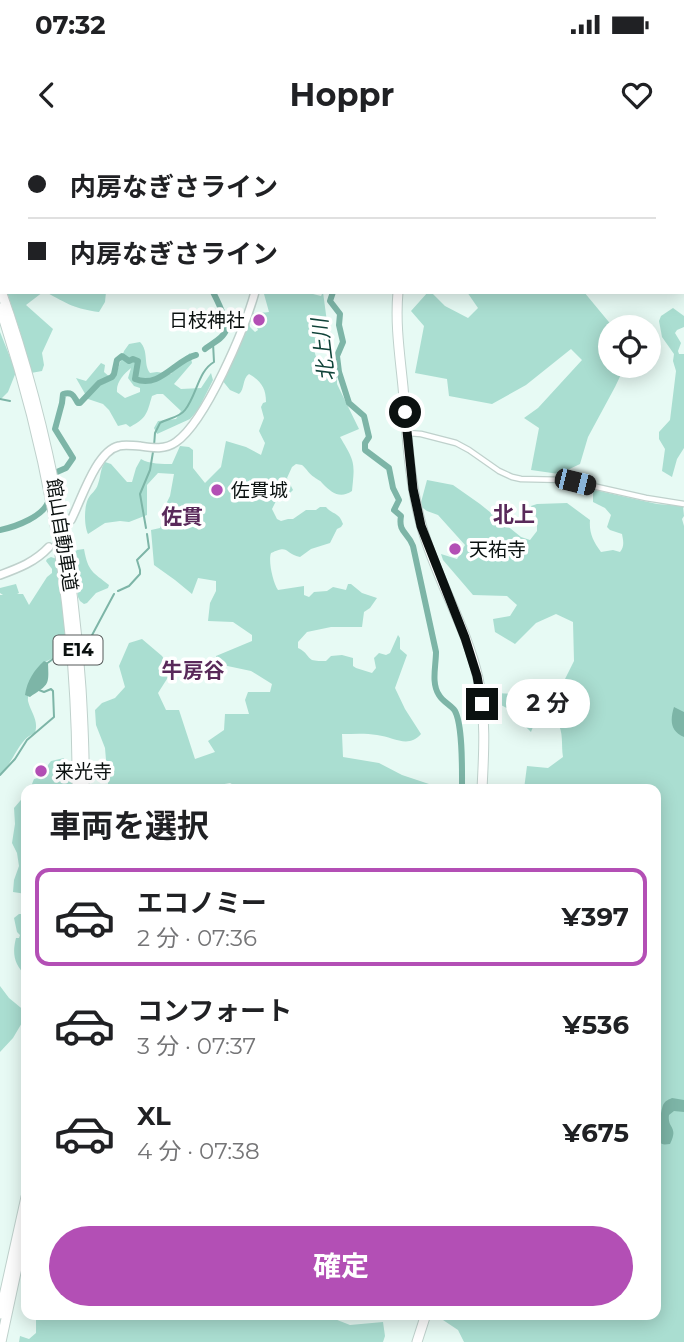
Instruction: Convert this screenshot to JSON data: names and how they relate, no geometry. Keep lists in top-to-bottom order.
{
  "streets": {
    "highway": ["館山自動車道", "E14"]
  },
  "districts": ["北上", "佐貫", "牛房谷"],
  "water": ["北上川"],
  "places": [
    "日枝神社",
    "佐貫城",
    "天祐寺",
    "来光寺"
  ],
  "page": {
    "status": "07:32",
    "header": "Hoppr",
    "banner": ["内房なぎさライン", "内房なぎさライン"],
    "bubble": "2 分",
    "heading": "車両を選択",
    "list": [
      {
        "name": "エコノミー",
        "note": "2 分 · 07:36",
        "value": "¥397"
      },
      {
        "name": "コンフォート",
        "note": "3 分 · 07:37",
        "value": "¥536"
      },
      {
        "name": "XL",
        "note": "4 分 · 07:38",
        "value": "¥675"
      }
    ],
    "buttons": "確定"
  }
}
